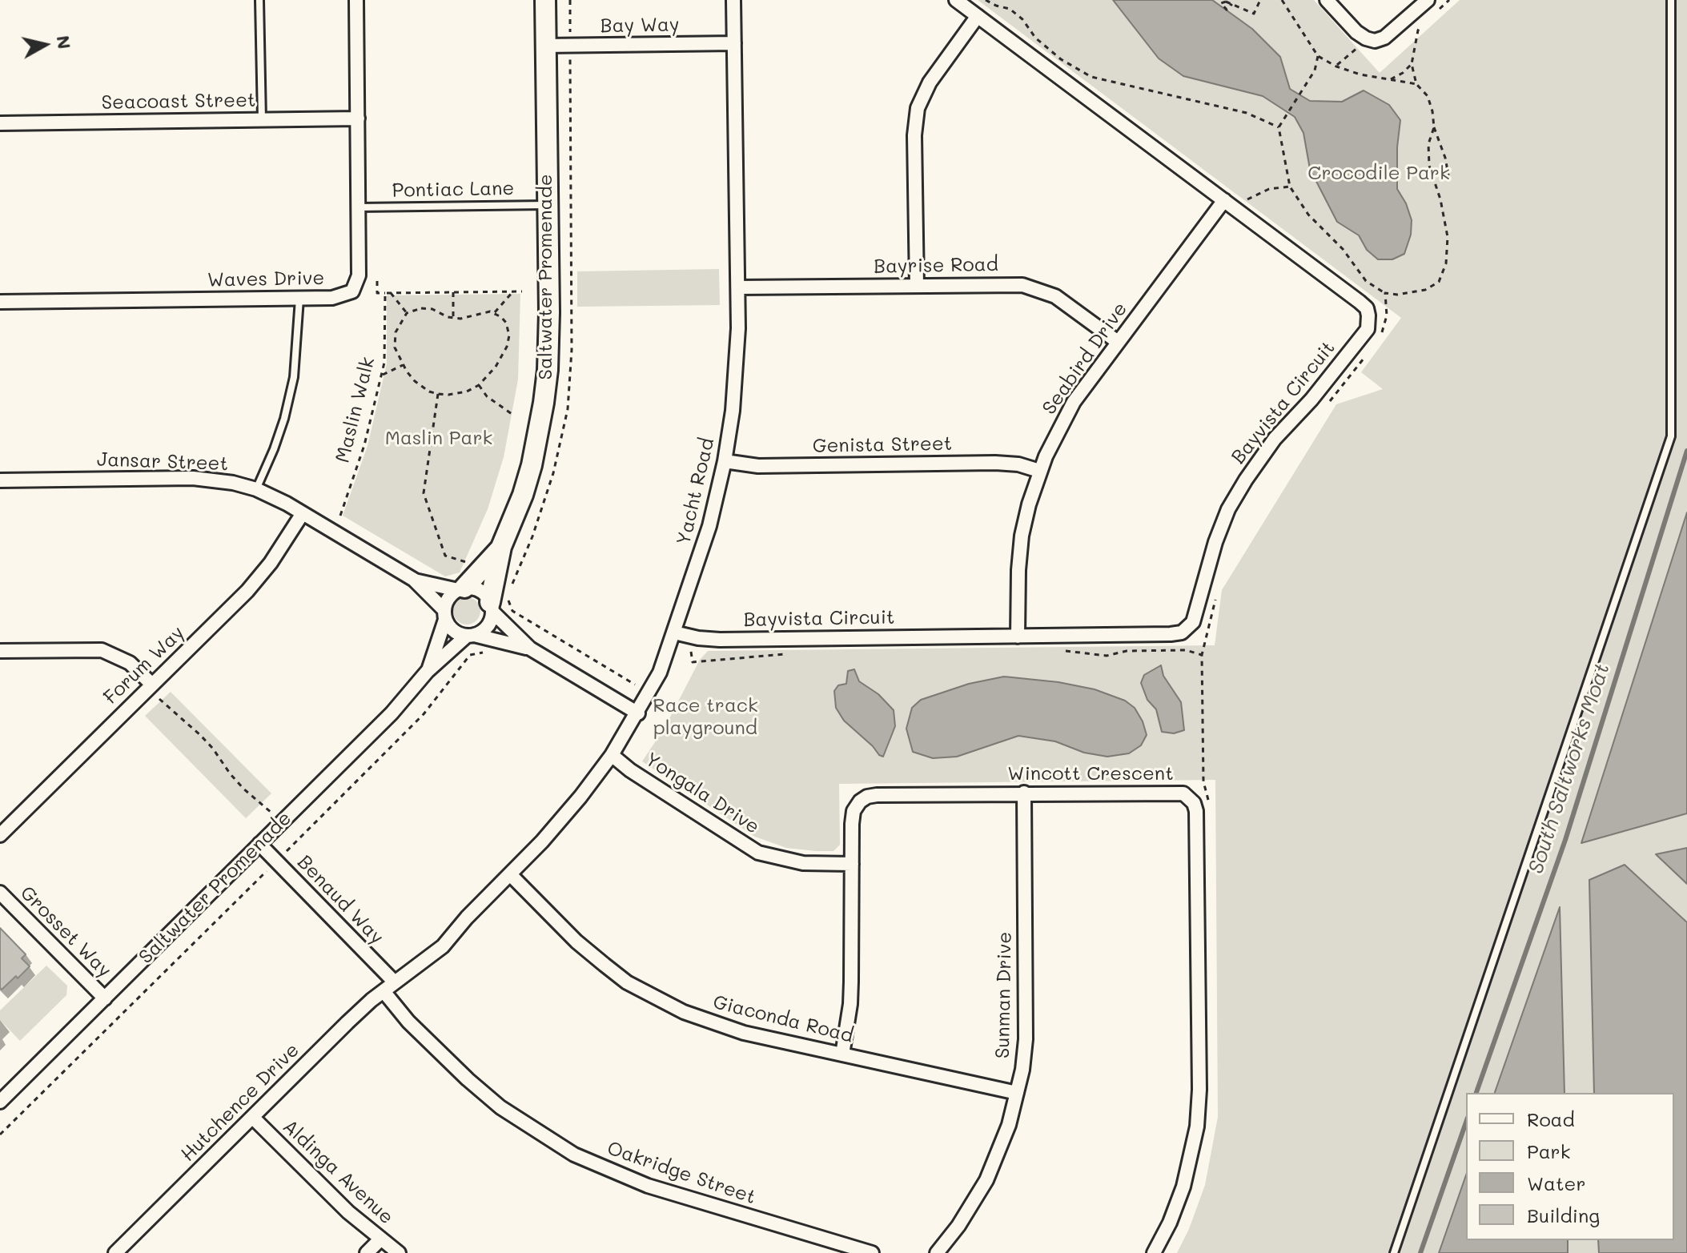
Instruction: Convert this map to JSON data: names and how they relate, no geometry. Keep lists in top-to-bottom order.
{
  "streets": {
    "street": [
      "Bay Way",
      "Seacoast Street",
      "Bayrise Road",
      "Saltwater Promenade",
      "Waves Drive",
      "Seabird Drive",
      "Bayvista Circuit",
      "Genista Street",
      "Jansar Street",
      "Yacht Road",
      "Forum Way",
      "Wincott Crescent",
      "Yongala Drive",
      "Benaud Way",
      "Grosset Way",
      "Sunman Drive",
      "Giaconda Road",
      "Hutchence Drive",
      "Aldinga Avenue",
      "Oakridge Street"
    ],
    "lane": ["Pontiac Lane"],
    "path": ["Maslin Walk"]
  },
  "crossings": [
    ["Bay Way", "Saltwater Promenade"],
    ["Bay Way", "Yacht Road"],
    ["Seacoast Street", "Waves Drive"],
    ["Pontiac Lane", "Saltwater Promenade"],
    ["Pontiac Lane", "Waves Drive"],
    ["Bayrise Road", "Seabird Drive"],
    ["Bayrise Road", "Yacht Road"],
    ["Saltwater Promenade", "Jansar Street"],
    ["Saltwater Promenade", "Benaud Way"],
    ["Saltwater Promenade", "Grosset Way"],
    ["Seabird Drive", "Bayvista Circuit"],
    ["Seabird Drive", "Genista Street"],
    ["Bayvista Circuit", "Yacht Road"],
    ["Genista Street", "Yacht Road"],
    ["Jansar Street", "Forum Way"],
    ["Yacht Road", "Yongala Drive"],
    ["Yacht Road", "Benaud Way"],
    ["Yacht Road", "Giaconda Road"],
    ["Yacht Road", "Hutchence Drive"],
    ["Wincott Crescent", "Yongala Drive"],
    ["Wincott Crescent", "Sunman Drive"],
    ["Wincott Crescent", "Giaconda Road"],
    ["Benaud Way", "Hutchence Drive"],
    ["Sunman Drive", "Giaconda Road"],
    ["Hutchence Drive", "Aldinga Avenue"],
    ["Hutchence Drive", "Oakridge Street"]
  ],
  "water": ["South Saltworks Moat"],
  "parks": ["Crocodile Park", "Maslin Park", "Race track playground"],
  "legend": [
    "Road",
    "Park",
    "Water",
    "Building"
  ],
  "north": "right"
}
